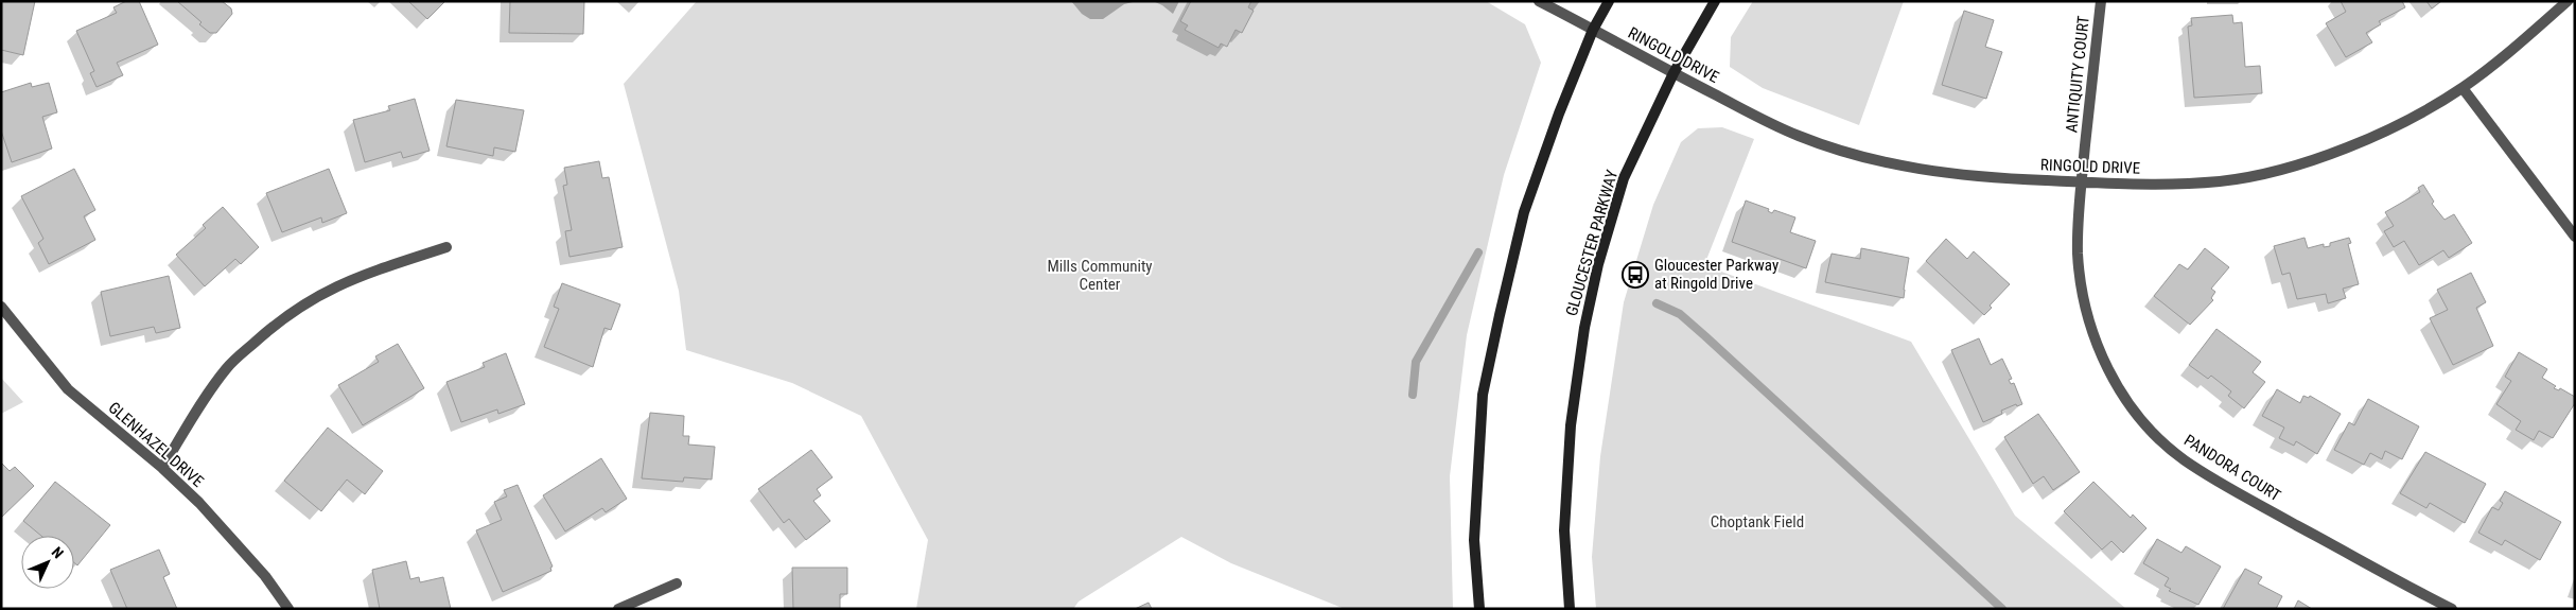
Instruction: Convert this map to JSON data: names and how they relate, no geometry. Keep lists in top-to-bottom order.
{
  "streets": {
    "main road": ["GLOUCESTER PARKWAY"],
    "street": [
      "RINGOLD DRIVE",
      "ANTIQUITY COURT",
      "GLENHAZEL DRIVE",
      "PANDORA COURT"
    ]
  },
  "crossings": [
    ["RINGOLD DRIVE", "ANTIQUITY COURT"],
    ["RINGOLD DRIVE", "GLOUCESTER PARKWAY"],
    ["RINGOLD DRIVE", "PANDORA COURT"],
    ["ANTIQUITY COURT", "PANDORA COURT"]
  ],
  "parks": ["Mills Community Center", "Choptank Field"],
  "places": {
    "bus stop": ["Gloucester Parkway at Ringold Drive"]
  },
  "north": "top right"
}
